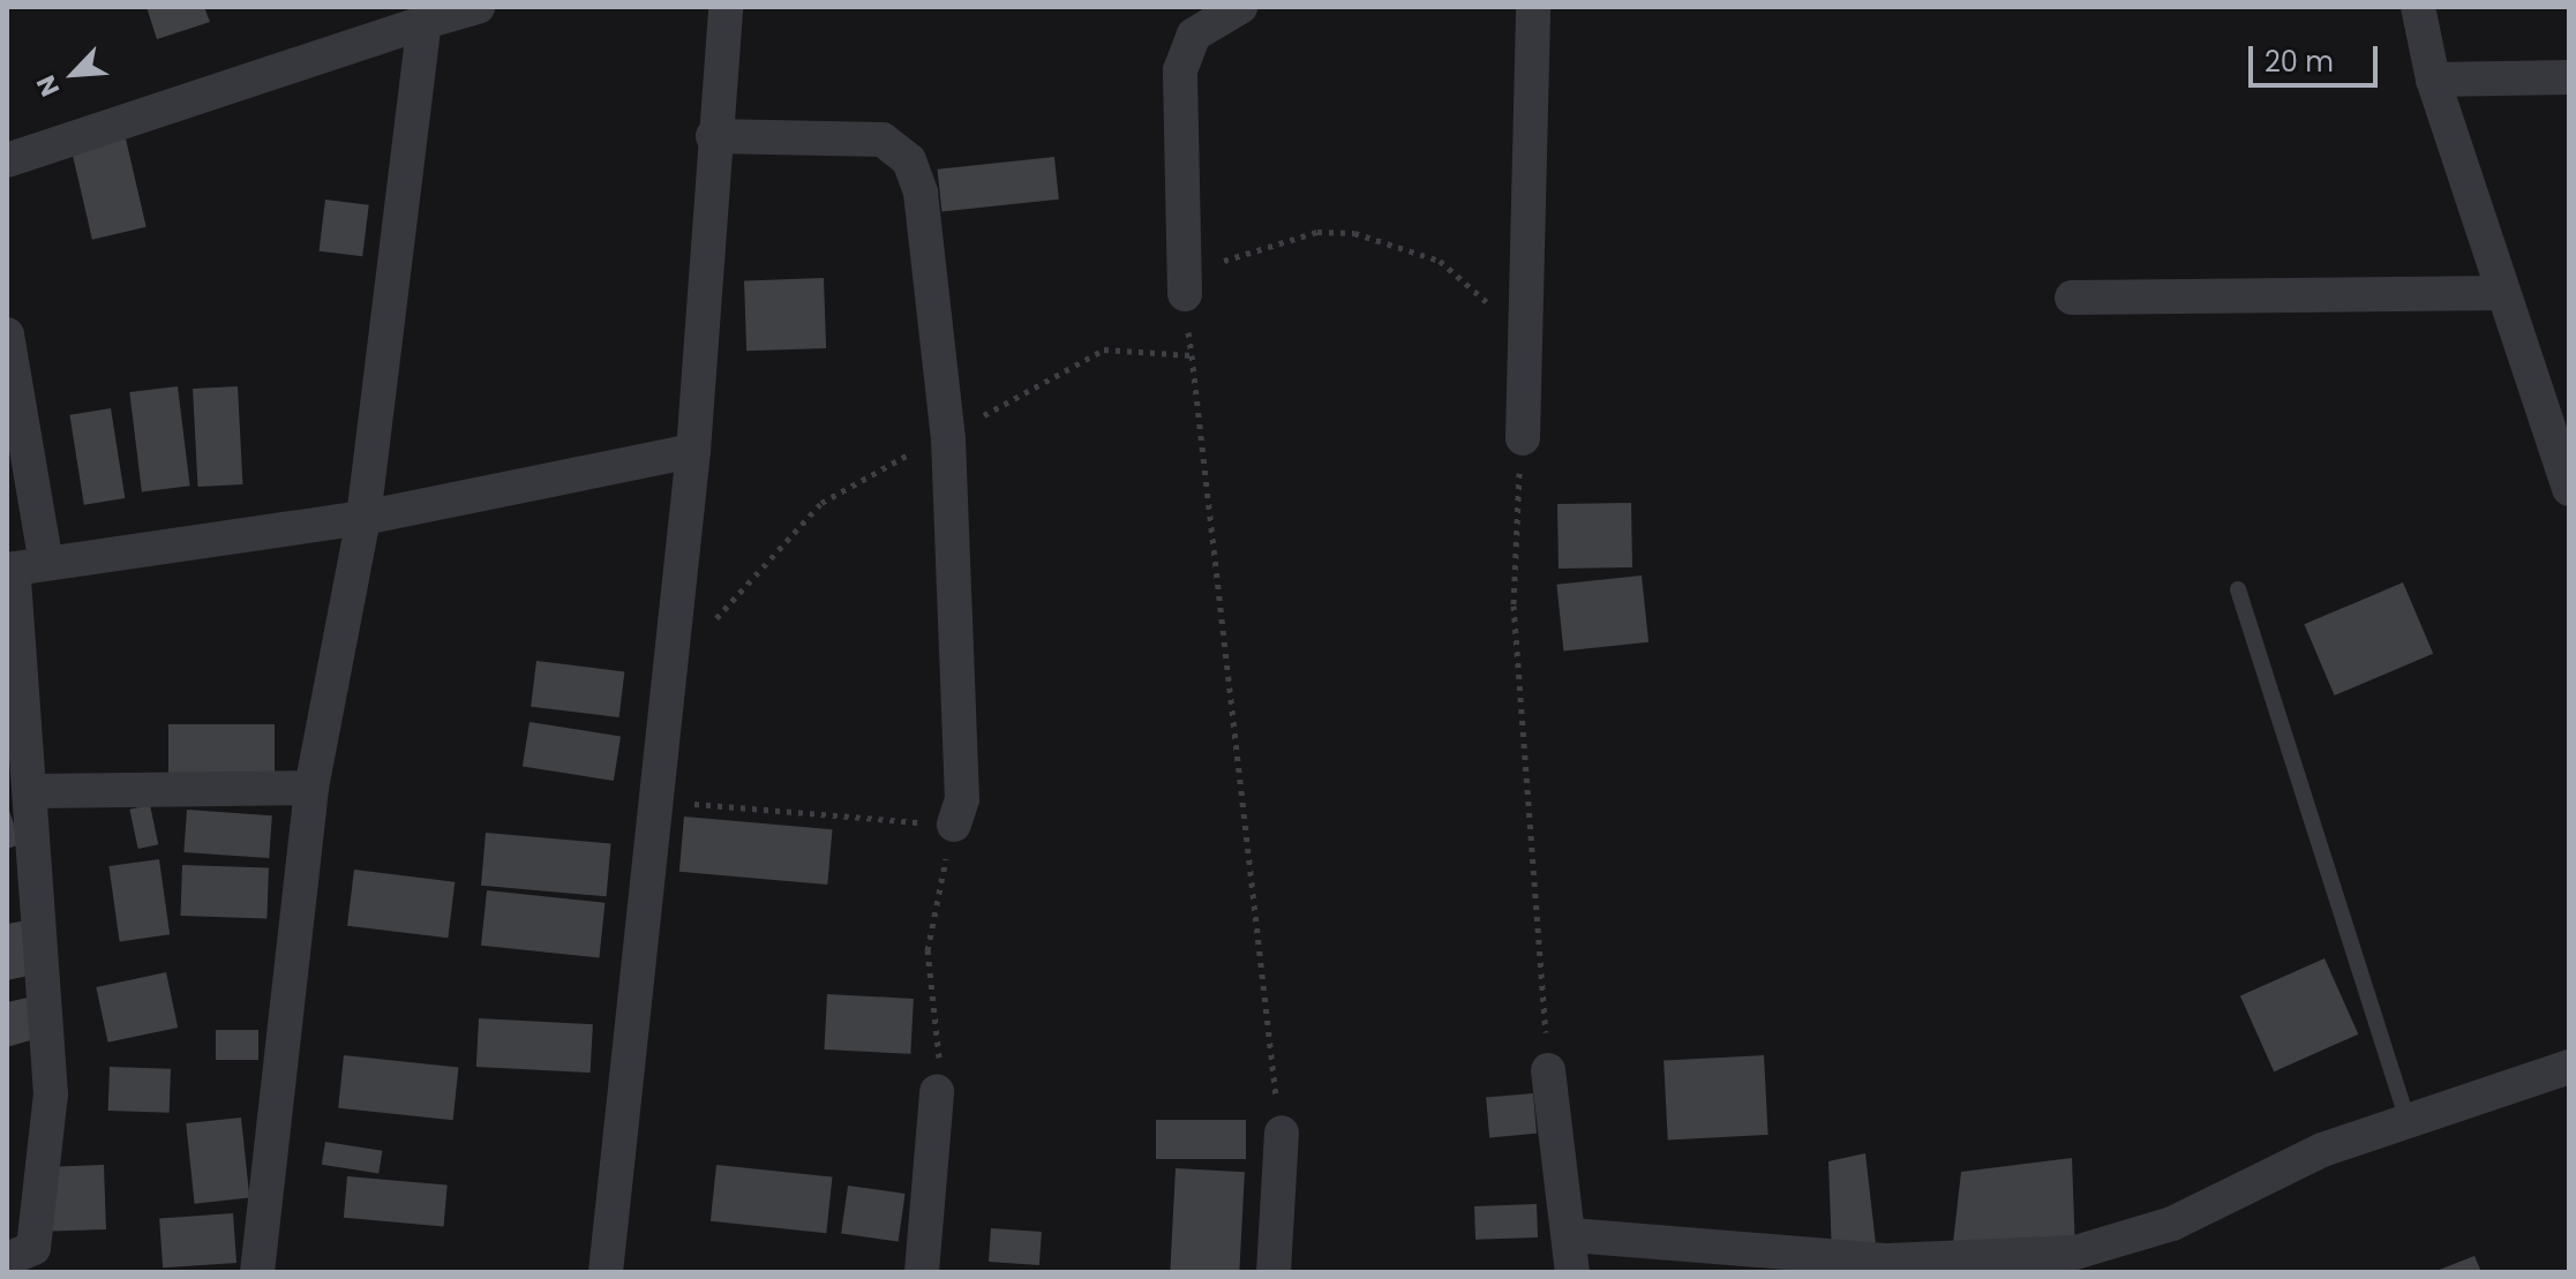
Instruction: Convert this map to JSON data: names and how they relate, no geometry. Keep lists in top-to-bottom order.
{
  "scale_bar": "20 m",
  "north": "bottom left"
}
